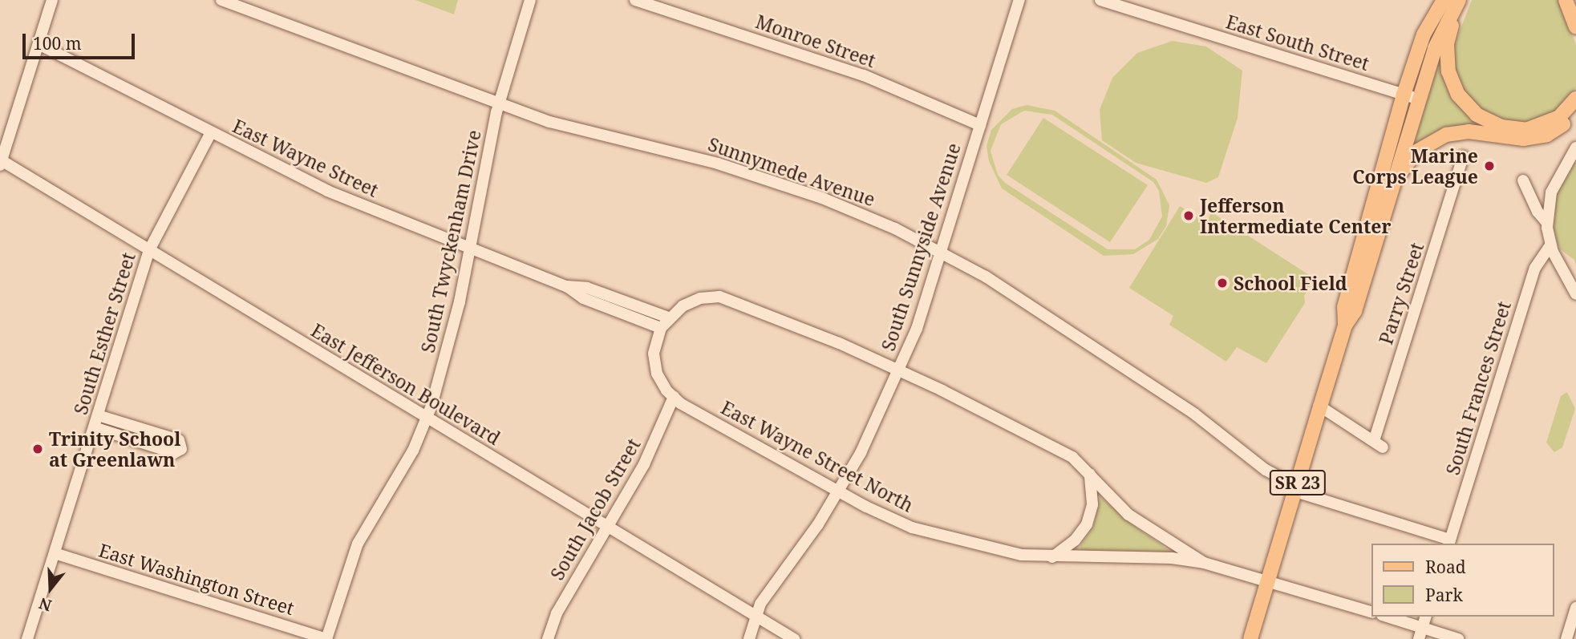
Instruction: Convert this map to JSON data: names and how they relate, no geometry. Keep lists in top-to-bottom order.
{
  "streets": {
    "main road": ["SR 23"],
    "street": [
      "Monroe Street",
      "East South Street",
      "East Wayne Street",
      "Sunnymede Avenue",
      "South Twyckenham Drive",
      "South Sunnyside Avenue",
      "Parry Street",
      "South Esther Street",
      "East Jefferson Boulevard",
      "South Frances Street",
      "East Wayne Street North",
      "South Jacob Street",
      "East Washington Street"
    ]
  },
  "crossings": [
    ["Monroe Street", "South Sunnyside Avenue"],
    ["East South Street", "SR 23"],
    ["East Wayne Street", "South Twyckenham Drive"],
    ["East Wayne Street", "South Esther Street"],
    ["East Wayne Street", "East Wayne Street North"],
    ["Sunnymede Avenue", "South Twyckenham Drive"],
    ["Sunnymede Avenue", "South Sunnyside Avenue"],
    ["Sunnymede Avenue", "South Frances Street"],
    ["Sunnymede Avenue", "SR 23"],
    ["South Twyckenham Drive", "East Jefferson Boulevard"],
    ["South Twyckenham Drive", "East Washington Street"],
    ["South Sunnyside Avenue", "East Jefferson Boulevard"],
    ["South Sunnyside Avenue", "East Wayne Street North"],
    ["Parry Street", "SR 23"],
    ["South Esther Street", "East Jefferson Boulevard"],
    ["South Esther Street", "East Washington Street"],
    ["East Jefferson Boulevard", "South Jacob Street"],
    ["East Wayne Street North", "South Jacob Street"]
  ],
  "places": [
    "Marine Corps League",
    "Jefferson Intermediate Center",
    "School Field",
    "Trinity School at Greenlawn"
  ],
  "legend": ["Road", "Park"],
  "scale_bar": "100 m",
  "north": "bottom"
}
